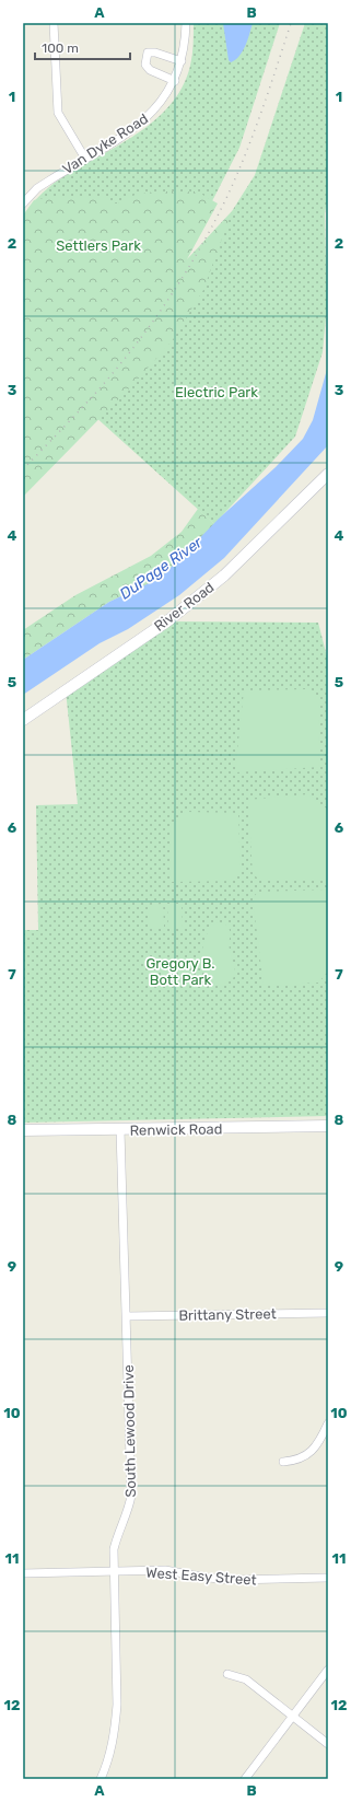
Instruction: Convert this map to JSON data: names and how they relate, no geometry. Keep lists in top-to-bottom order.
{
  "streets": {
    "street": [
      "Van Dyke Road",
      "River Road",
      "Renwick Road",
      "Brittany Street",
      "South Lewood Drive",
      "West Easy Street"
    ]
  },
  "crossings": [
    ["Renwick Road", "South Lewood Drive"],
    ["Brittany Street", "South Lewood Drive"],
    ["South Lewood Drive", "West Easy Street"]
  ],
  "water": ["DuPage River"],
  "parks": ["Settlers Park", "Electric Park", "Gregory B. Bott Park"],
  "scale_bar": "100 m",
  "grid": {
    "columns": ["A", "B"],
    "rows": [
      "1",
      "2",
      "3",
      "4",
      "5",
      "6",
      "7",
      "8",
      "9",
      "10",
      "11",
      "12"
    ]
  }
}
